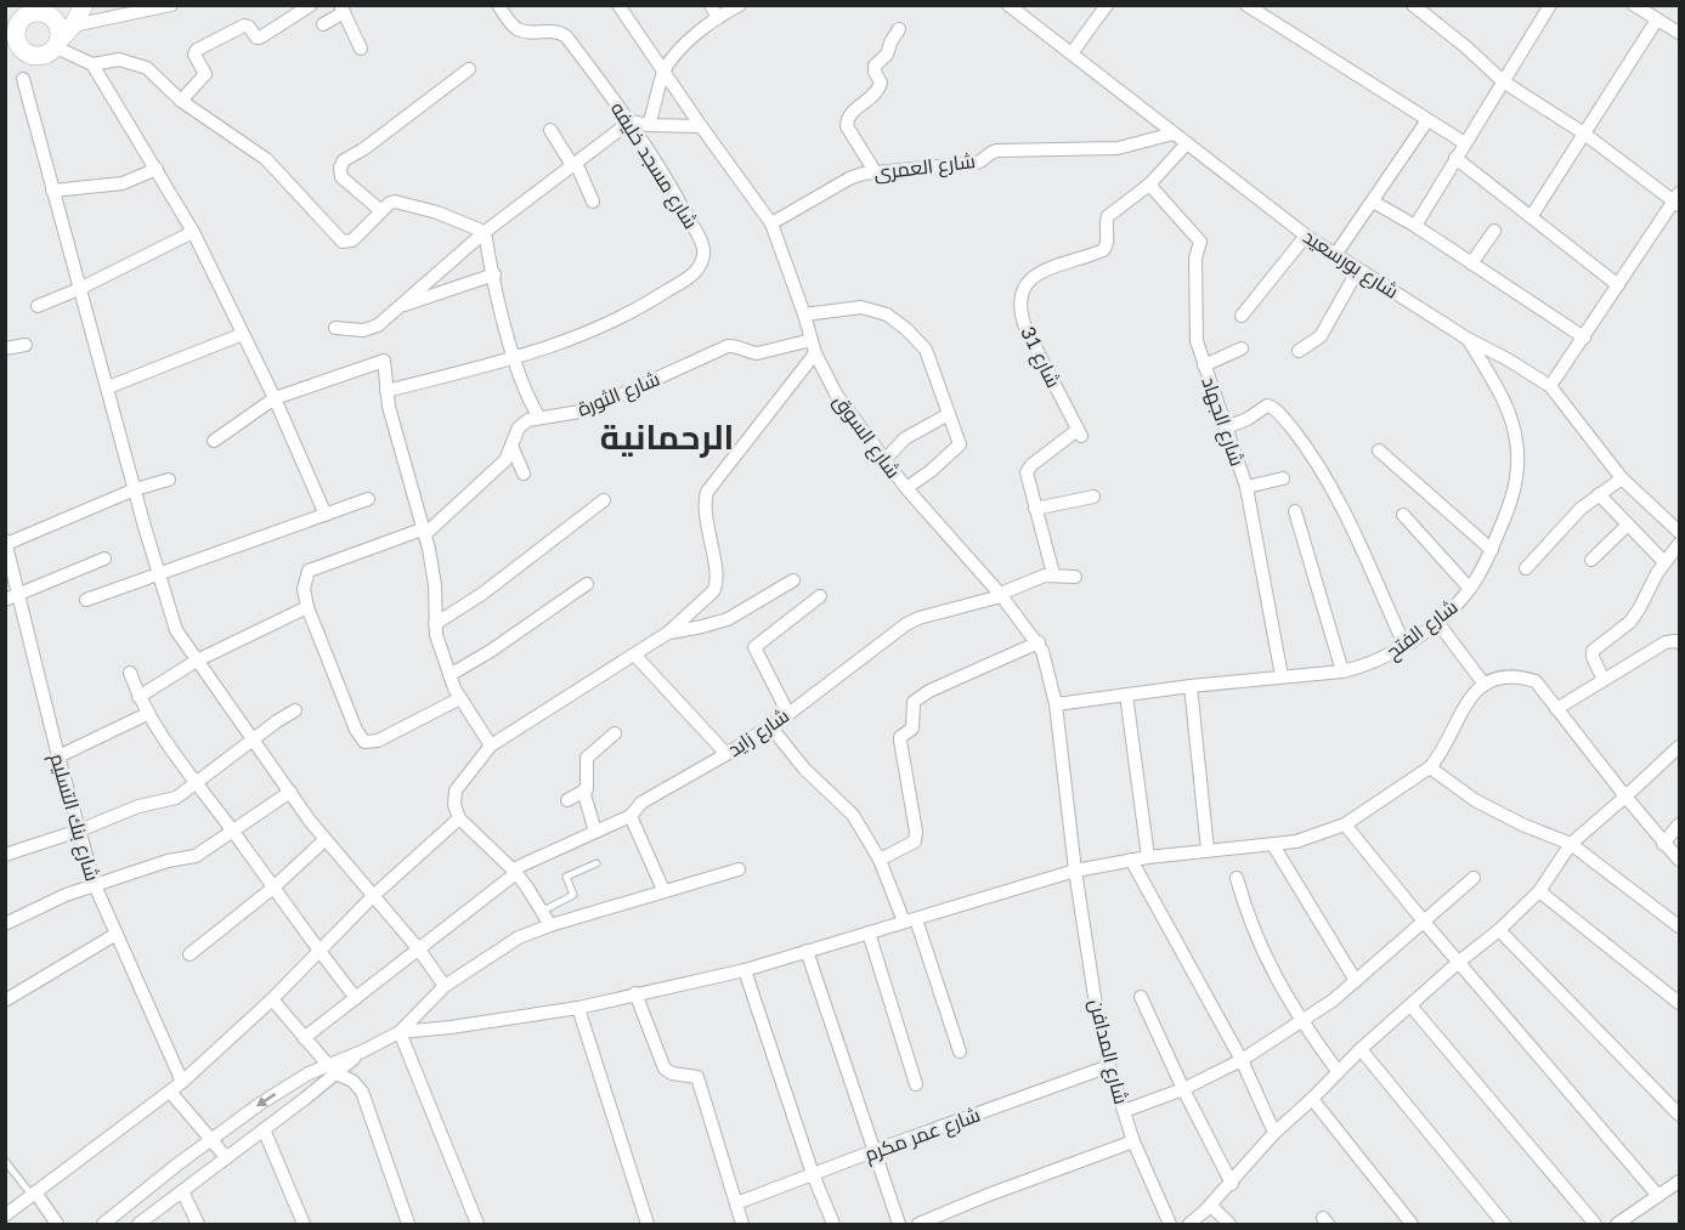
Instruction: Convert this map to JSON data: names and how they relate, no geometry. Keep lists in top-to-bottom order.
{
  "streets": {
    "street": [
      "شارع مسجد خليفه",
      "شارع العمرى",
      "شارع بورسعيد",
      "شارع 31",
      "شارع الثورة",
      "شارع الجهاد",
      "شارع السوق",
      "شارع الفتح",
      "شارع زايد",
      "شارع بنك التسليم",
      "شارع المدافن",
      "شارع عمر مكرم"
    ]
  },
  "crossings": [
    ["شارع العمرى", "شارع بورسعيد"],
    ["شارع العمرى", "شارع السوق"],
    ["شارع بورسعيد", "شارع 31"],
    ["شارع بورسعيد", "شارع الفتح"],
    ["شارع 31", "شارع الجهاد"],
    ["شارع الثورة", "شارع السوق"],
    ["شارع الجهاد", "شارع الفتح"],
    ["شارع السوق", "شارع الفتح"],
    ["شارع السوق", "شارع زايد"],
    ["شارع السوق", "شارع المدافن"],
    ["شارع المدافن", "شارع عمر مكرم"]
  ],
  "districts": ["الرحمانية"]
}
